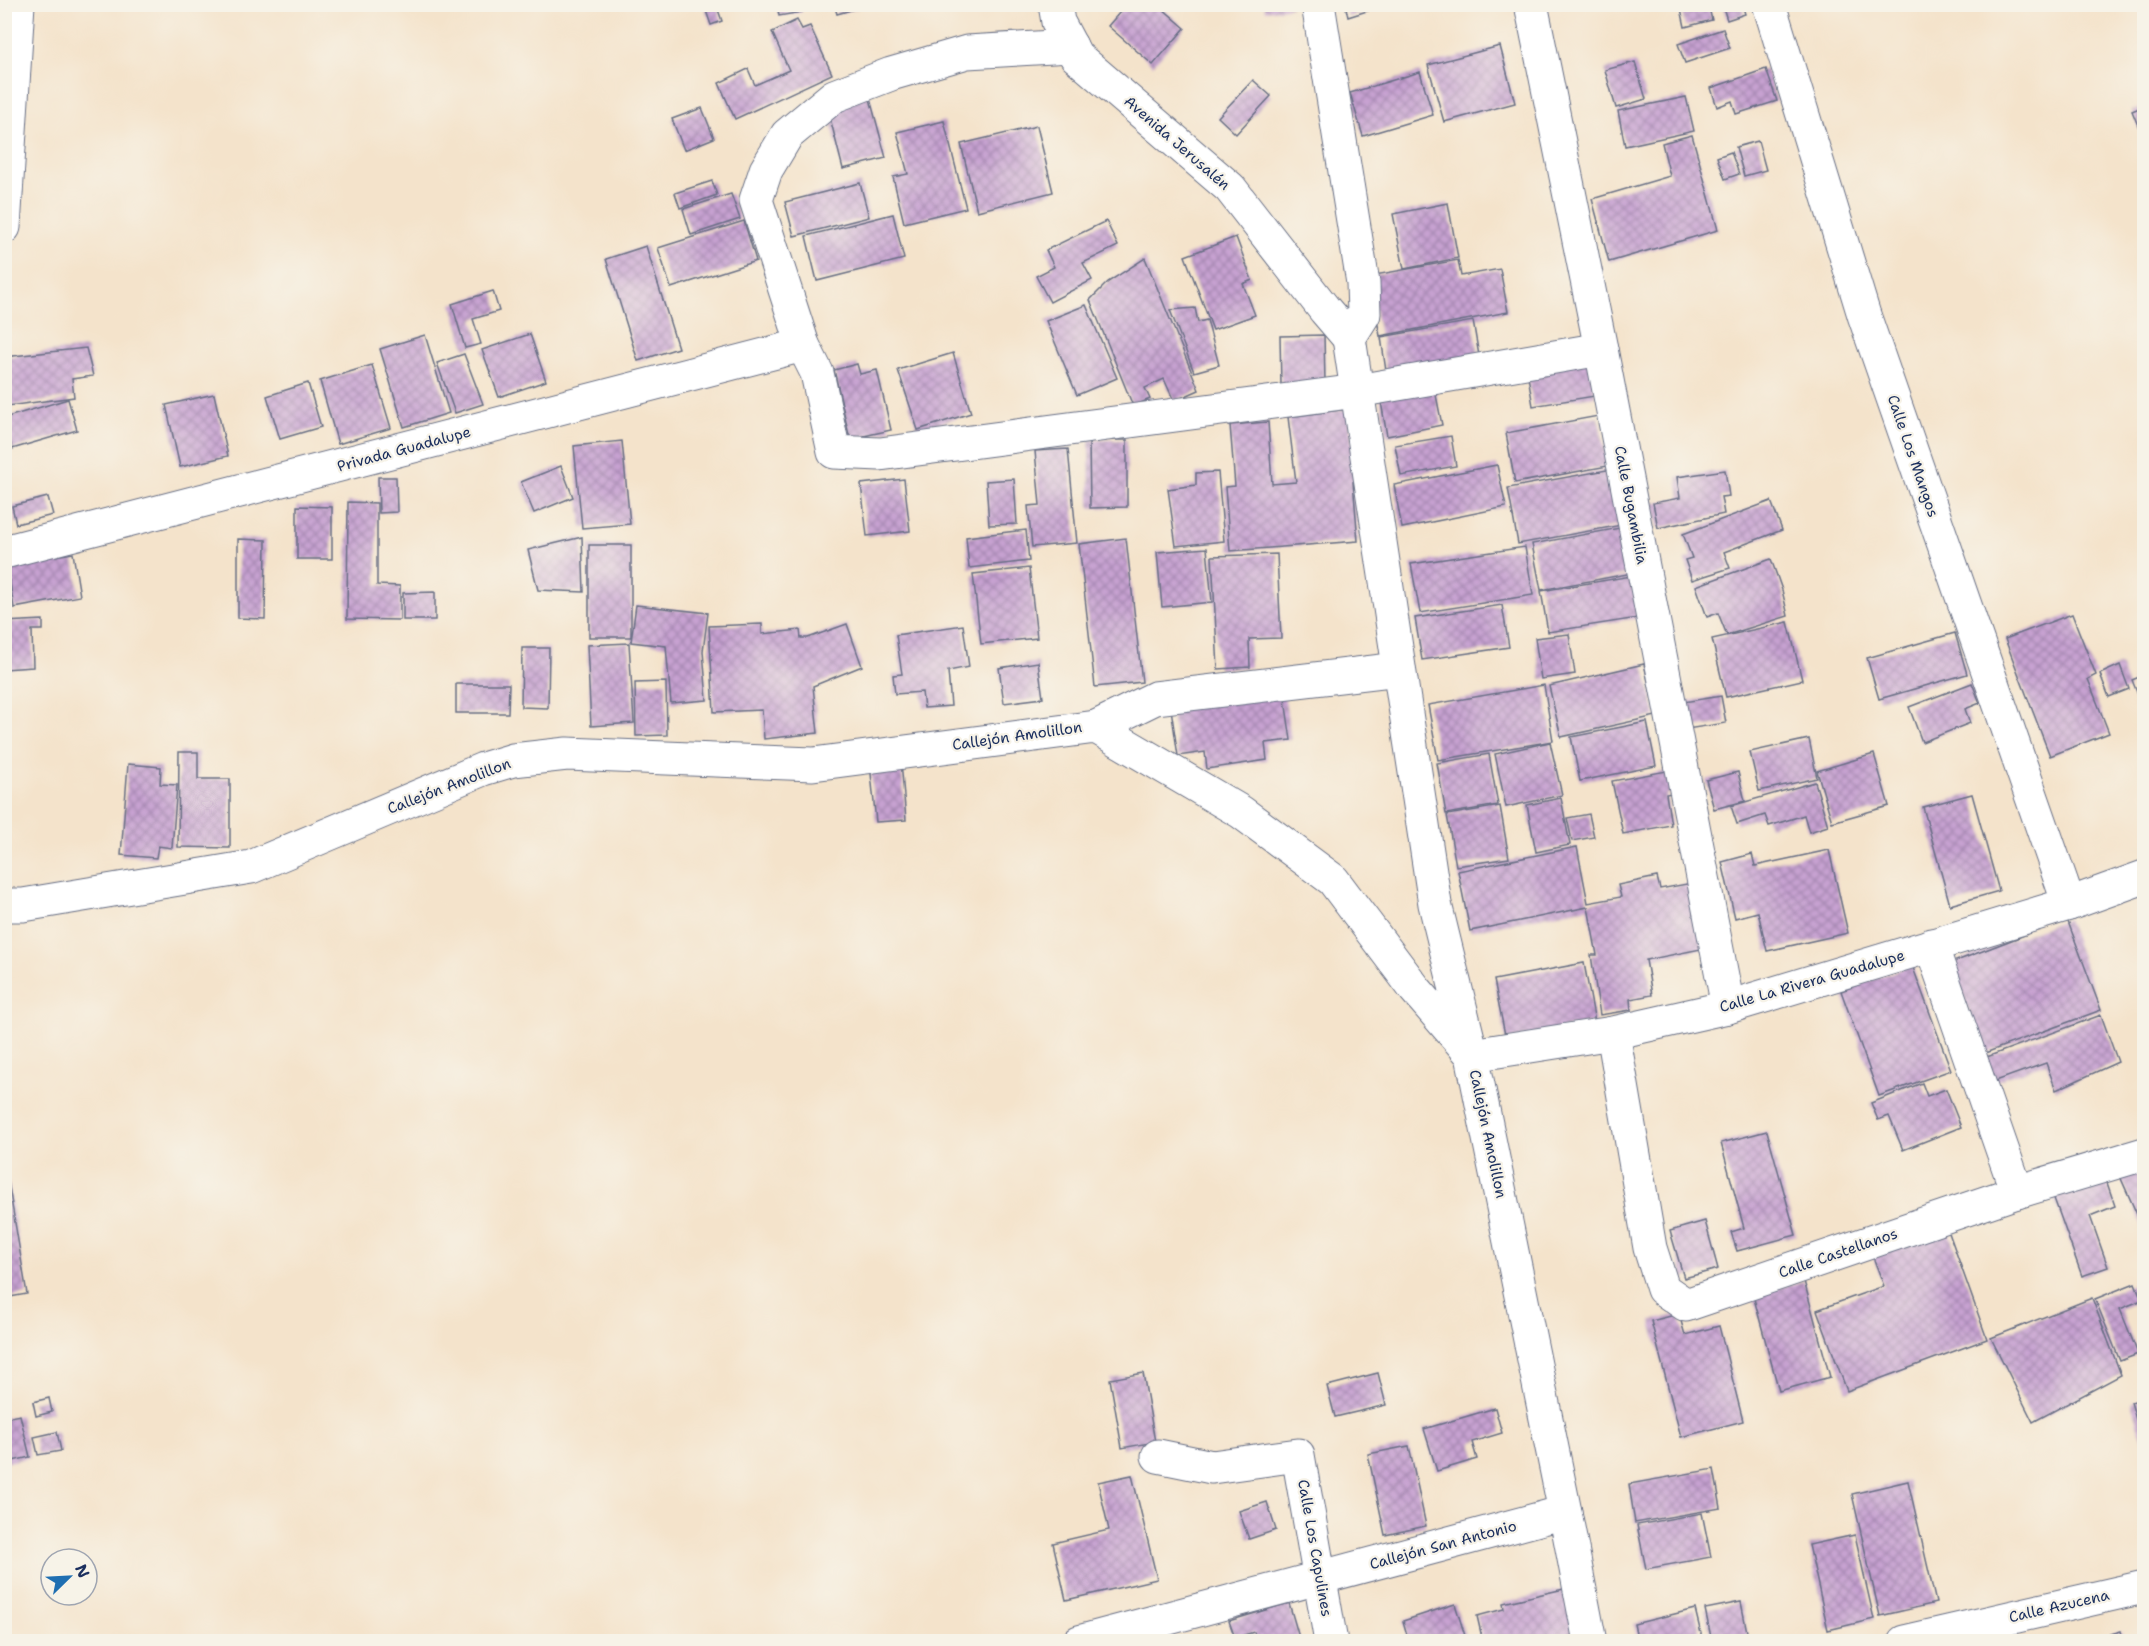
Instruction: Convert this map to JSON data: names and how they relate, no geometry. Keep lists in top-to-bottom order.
{
  "streets": {
    "street": [
      "Avenida Jerusalén",
      "Privada Guadalupe",
      "Calle Los Mangos",
      "Calle Bugambilia",
      "Callejón Amolillon",
      "Calle La Rivera Guadalupe",
      "Calle Castellanos",
      "Callejón San Antonio",
      "Calle Los Capulines",
      "Calle Azucena"
    ]
  },
  "crossings": [
    ["Calle Los Mangos", "Calle La Rivera Guadalupe"],
    ["Calle Bugambilia", "Calle La Rivera Guadalupe"],
    ["Callejón Amolillon", "Calle La Rivera Guadalupe"],
    ["Callejón Amolillon", "Callejón San Antonio"],
    ["Calle La Rivera Guadalupe", "Calle Castellanos"],
    ["Callejón San Antonio", "Calle Los Capulines"]
  ],
  "north": "top right"
}
